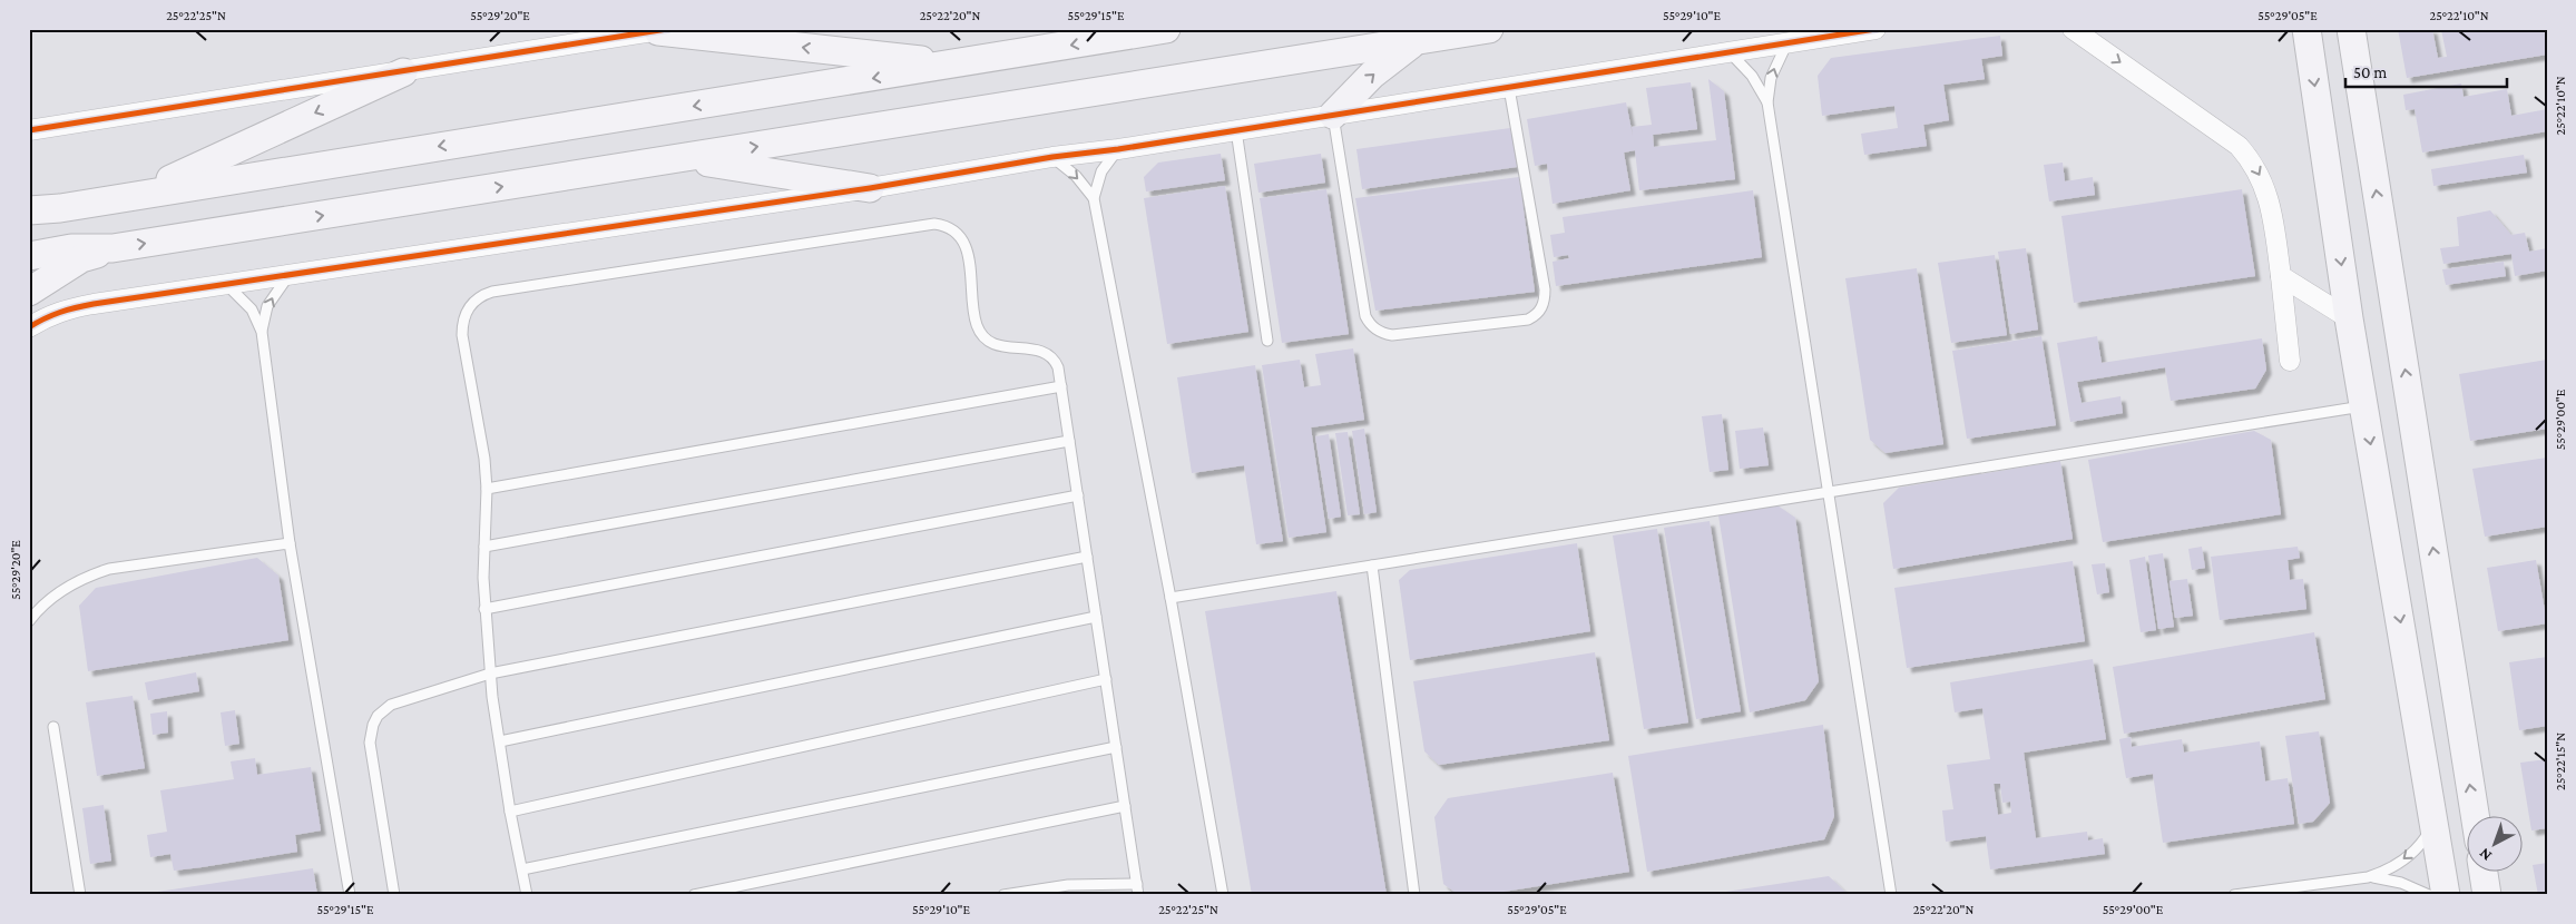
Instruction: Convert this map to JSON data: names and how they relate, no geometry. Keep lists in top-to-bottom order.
{
  "scale_bar": "50 m",
  "north": "bottom left",
  "coordinates": [
    "25°22'25\"N",
    "55°29'20\"E",
    "25°22'20\"N",
    "55°29'15\"E",
    "55°29'10\"E",
    "55°29'05\"E",
    "25°22'10\"N",
    "55°29'00\"E",
    "25°22'15\"N"
  ]
}
